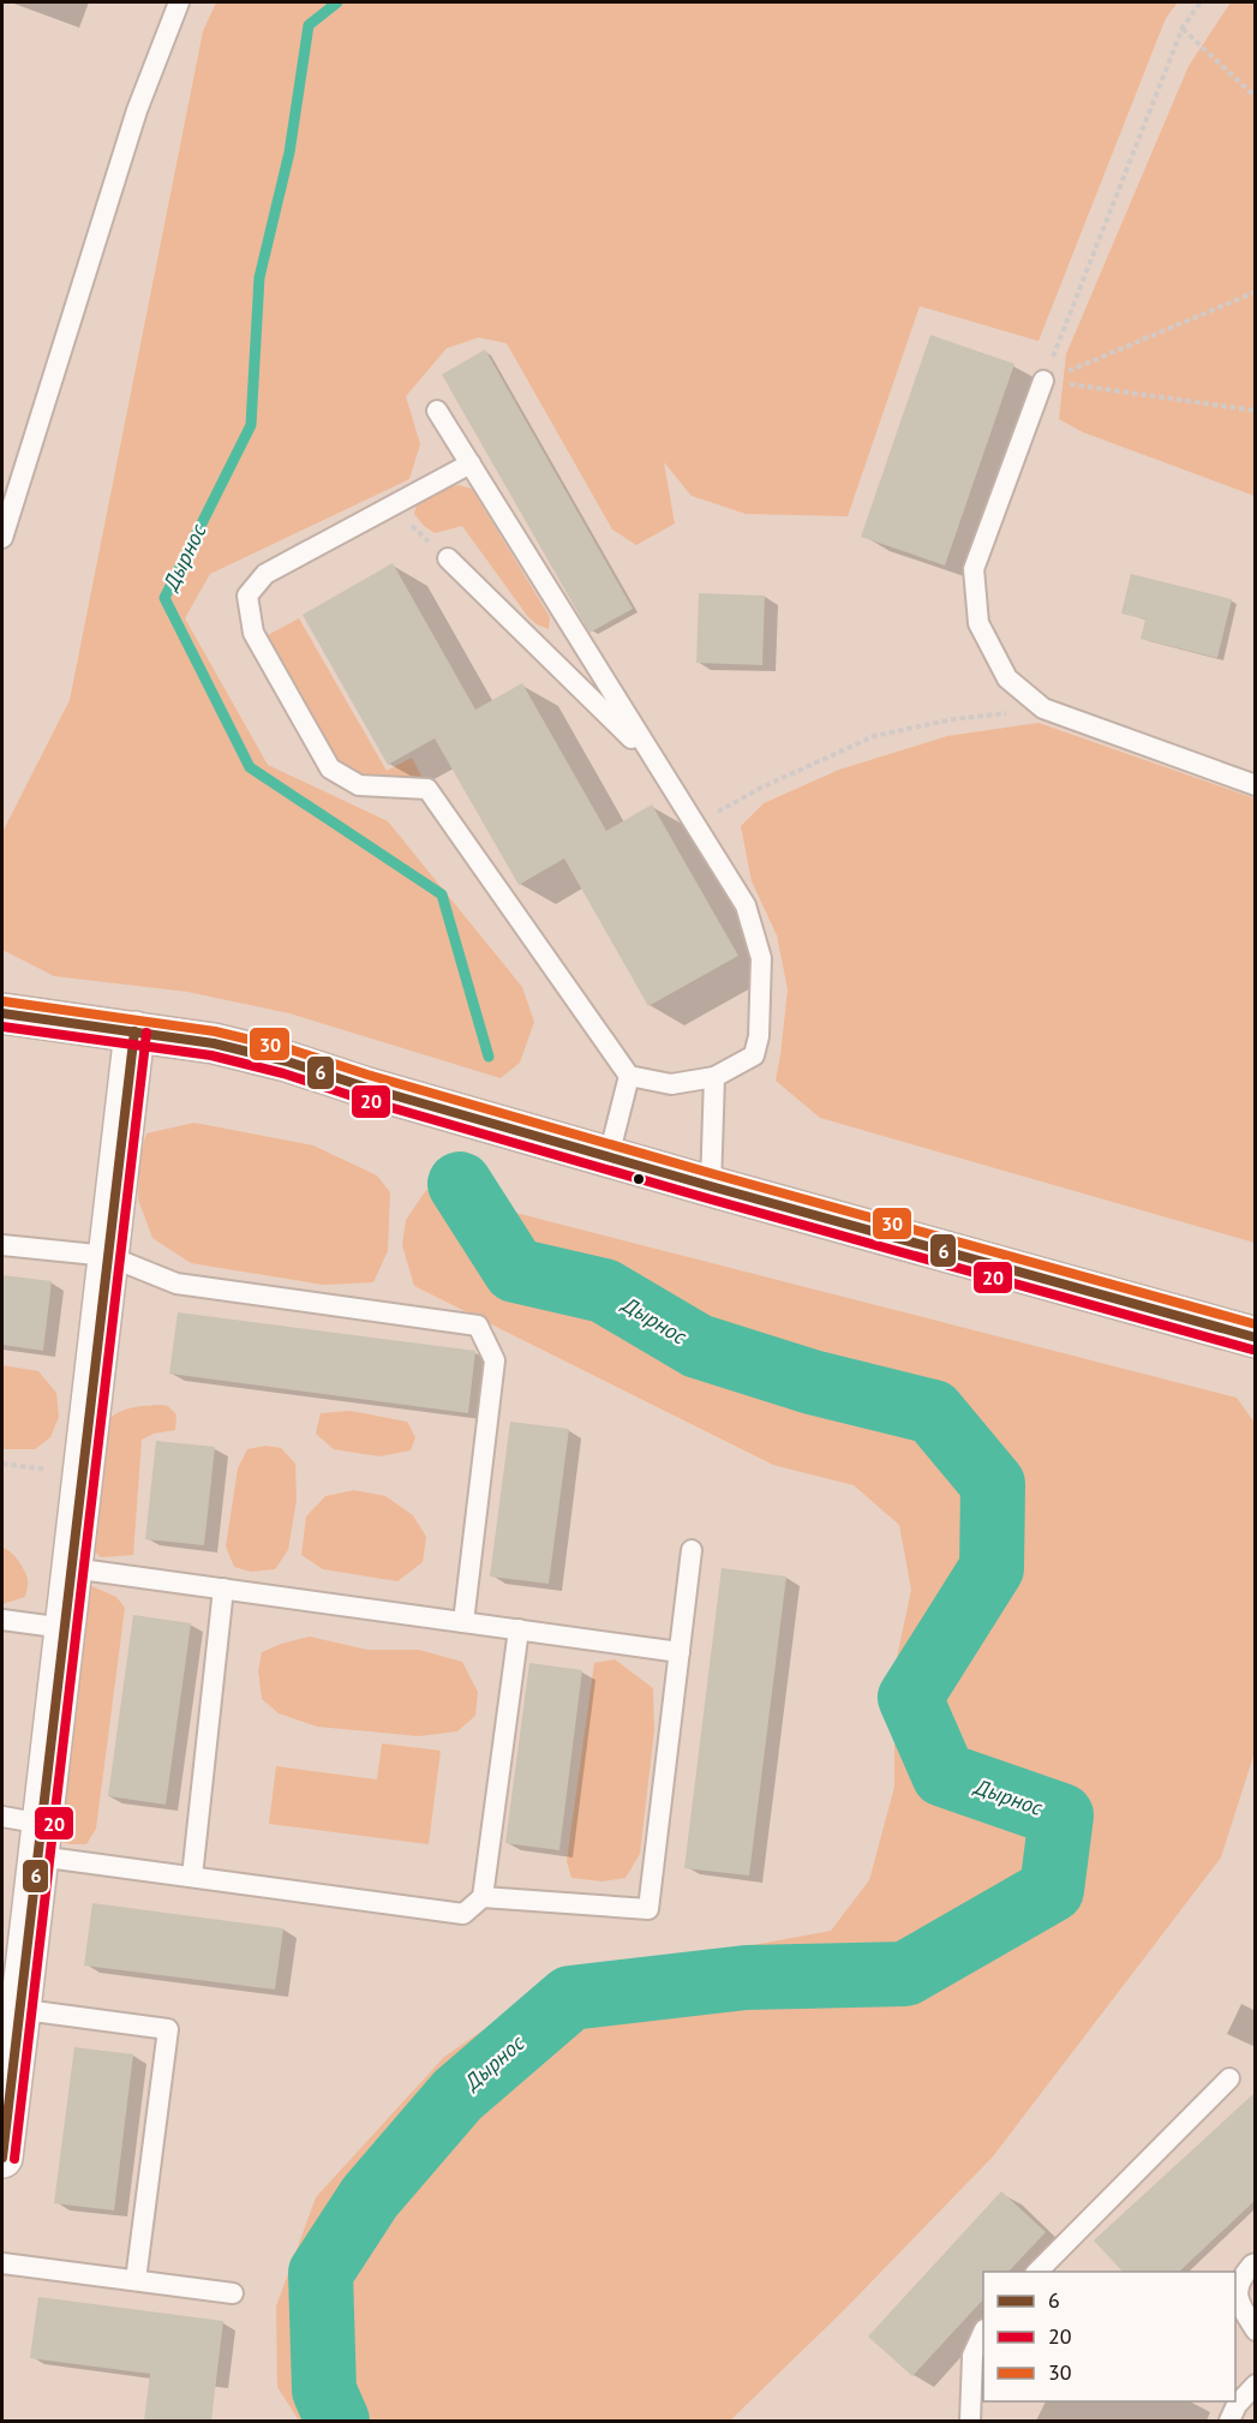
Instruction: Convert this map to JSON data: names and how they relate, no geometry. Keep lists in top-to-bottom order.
{
  "water": ["Дырнос"],
  "lines": ["transit line 30", "transit line 6", "transit line 20"],
  "legend": ["6", "20", "30"]
}
